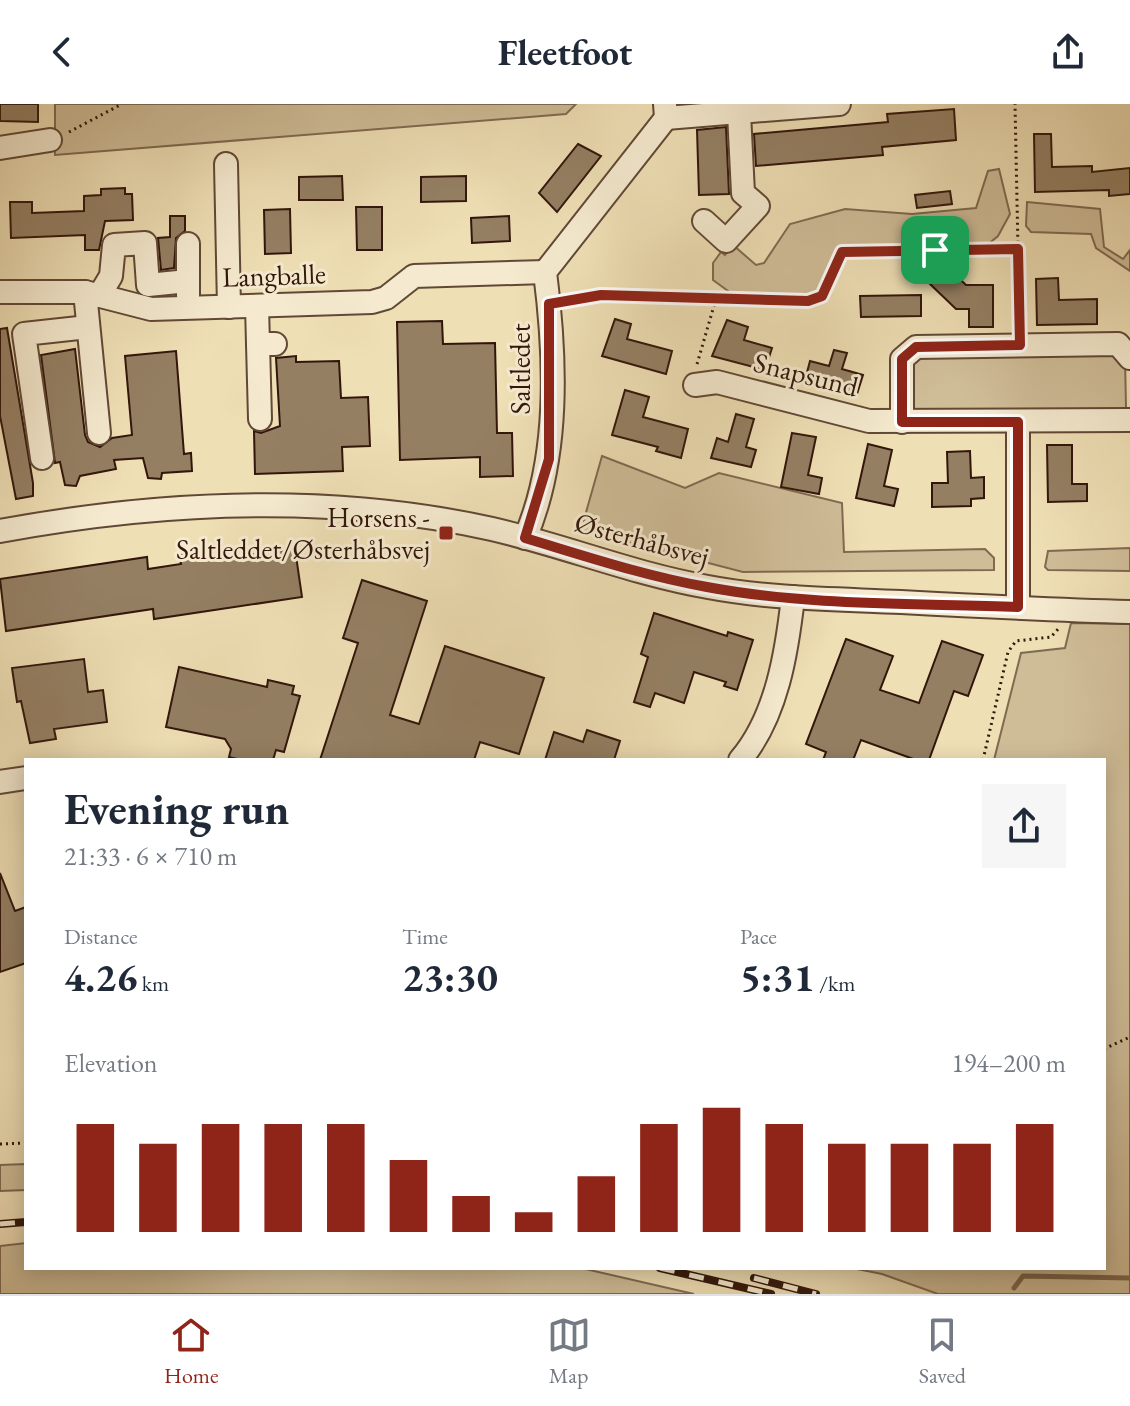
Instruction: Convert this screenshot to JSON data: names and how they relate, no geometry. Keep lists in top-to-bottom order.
{
  "streets": {
    "street": [
      "Langballe",
      "Saltledet",
      "Snapsund",
      "Østerhåbsvej"
    ]
  },
  "crossings": [
    ["Langballe", "Saltledet"],
    ["Saltledet", "Østerhåbsvej"]
  ],
  "places": {
    "transit": ["Horsens - Saltleddet/Østerhåbsvej"]
  },
  "page": {
    "header": "Fleetfoot",
    "heading": ["Evening run", "21:33 · 6 × 710 m"],
    "stats": [
      ["Distance", "4.26 km"],
      ["Time", "23:30"],
      ["Pace", "5:31 /km"]
    ],
    "chart": ["Elevation", "194–200 m"],
    "tabs": ["Home", "Map", "Saved"]
  }
}
